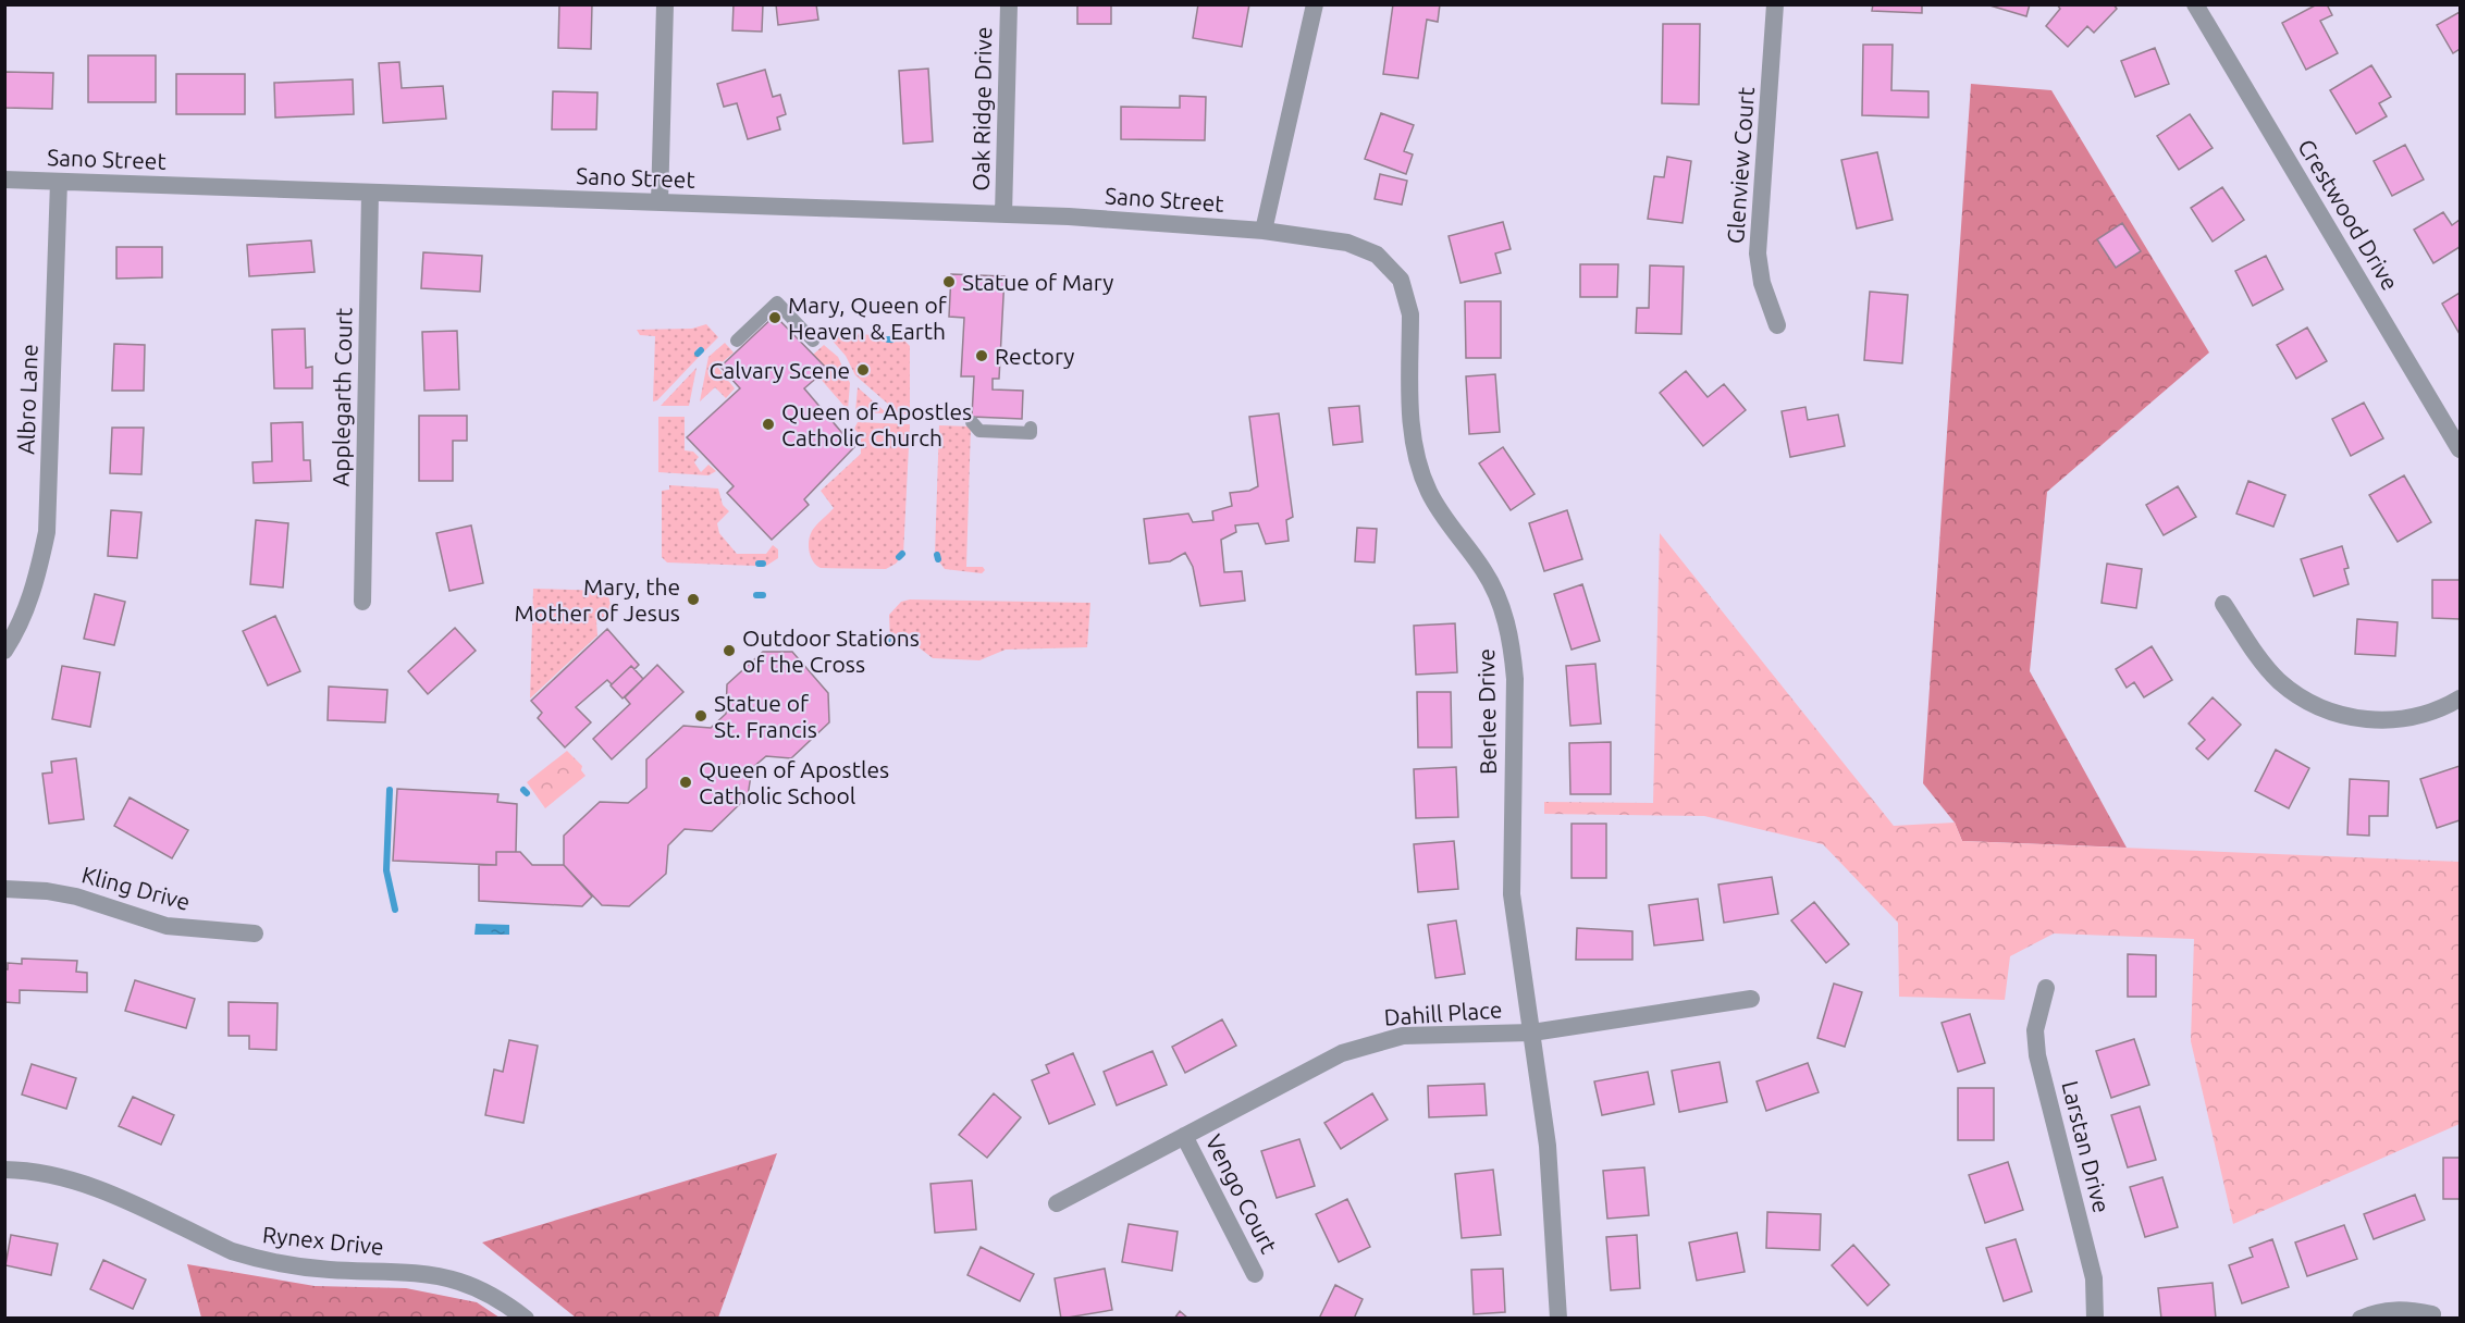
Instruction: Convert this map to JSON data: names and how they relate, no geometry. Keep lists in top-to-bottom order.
{
  "streets": {
    "street": [
      "Oak Ridge Drive",
      "Sano Street",
      "Glenview Court",
      "Crestwood Drive",
      "Applegarth Court",
      "Albro Lane",
      "Berlee Drive",
      "Kling Drive",
      "Dahill Place",
      "Larstan Drive",
      "Vengo Court",
      "Rynex Drive"
    ]
  },
  "crossings": [
    ["Oak Ridge Drive", "Sano Street"],
    ["Sano Street", "Applegarth Court"],
    ["Sano Street", "Albro Lane"],
    ["Sano Street", "Berlee Drive"],
    ["Berlee Drive", "Dahill Place"],
    ["Dahill Place", "Vengo Court"]
  ],
  "places": [
    "Statue of Mary",
    "Mary, Queen of Heaven & Earth",
    "Rectory",
    "Calvary Scene",
    "Queen of Apostles Catholic Church",
    "Mary, the Mother of Jesus",
    "Outdoor Stations of the Cross",
    "Statue of St. Francis",
    "Queen of Apostles Catholic School"
  ]
}
